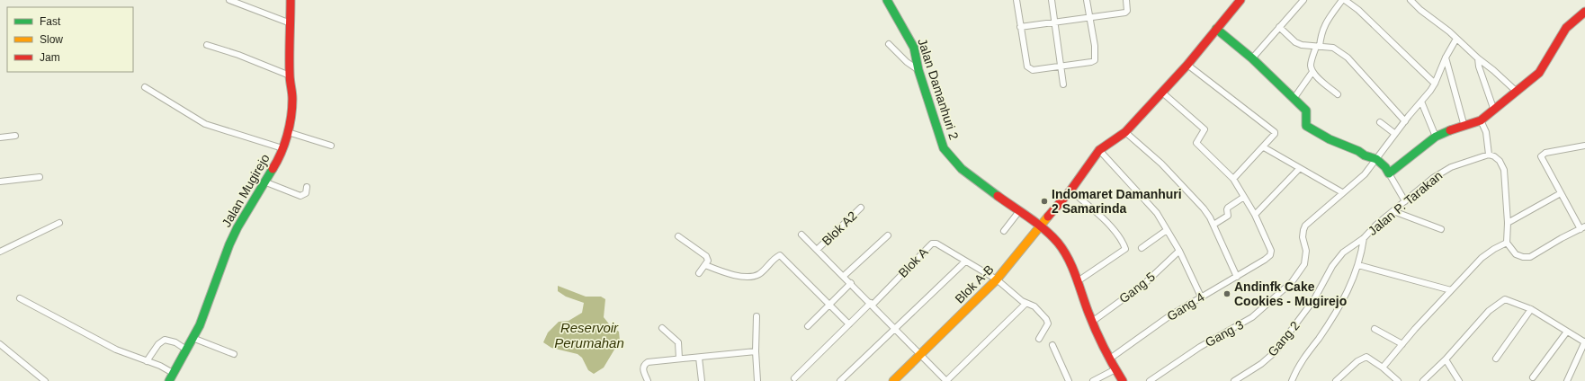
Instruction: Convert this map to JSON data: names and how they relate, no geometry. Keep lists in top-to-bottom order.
{
  "streets": {
    "street": [
      "Jalan Damanhuri 2",
      "Jalan Mugirejo",
      "Jalan P. Tarakan",
      "Blok A2",
      "Blok A",
      "Blok A-B",
      "Gang 5",
      "Gang 4",
      "Gang 3",
      "Gang 2"
    ]
  },
  "crossings": [
    ["Jalan Damanhuri 2", "Blok A-B"],
    ["Jalan Damanhuri 2", "Gang 5"],
    ["Jalan Damanhuri 2", "Gang 4"],
    ["Jalan P. Tarakan", "Gang 2"],
    ["Blok A", "Blok A-B"]
  ],
  "water": ["Reservoir Perumahan"],
  "places": ["Indomaret Damanhuri 2 Samarinda", "Andinfk Cake Cookies - Mugirejo"],
  "legend": ["Fast", "Slow", "Jam"]
}
